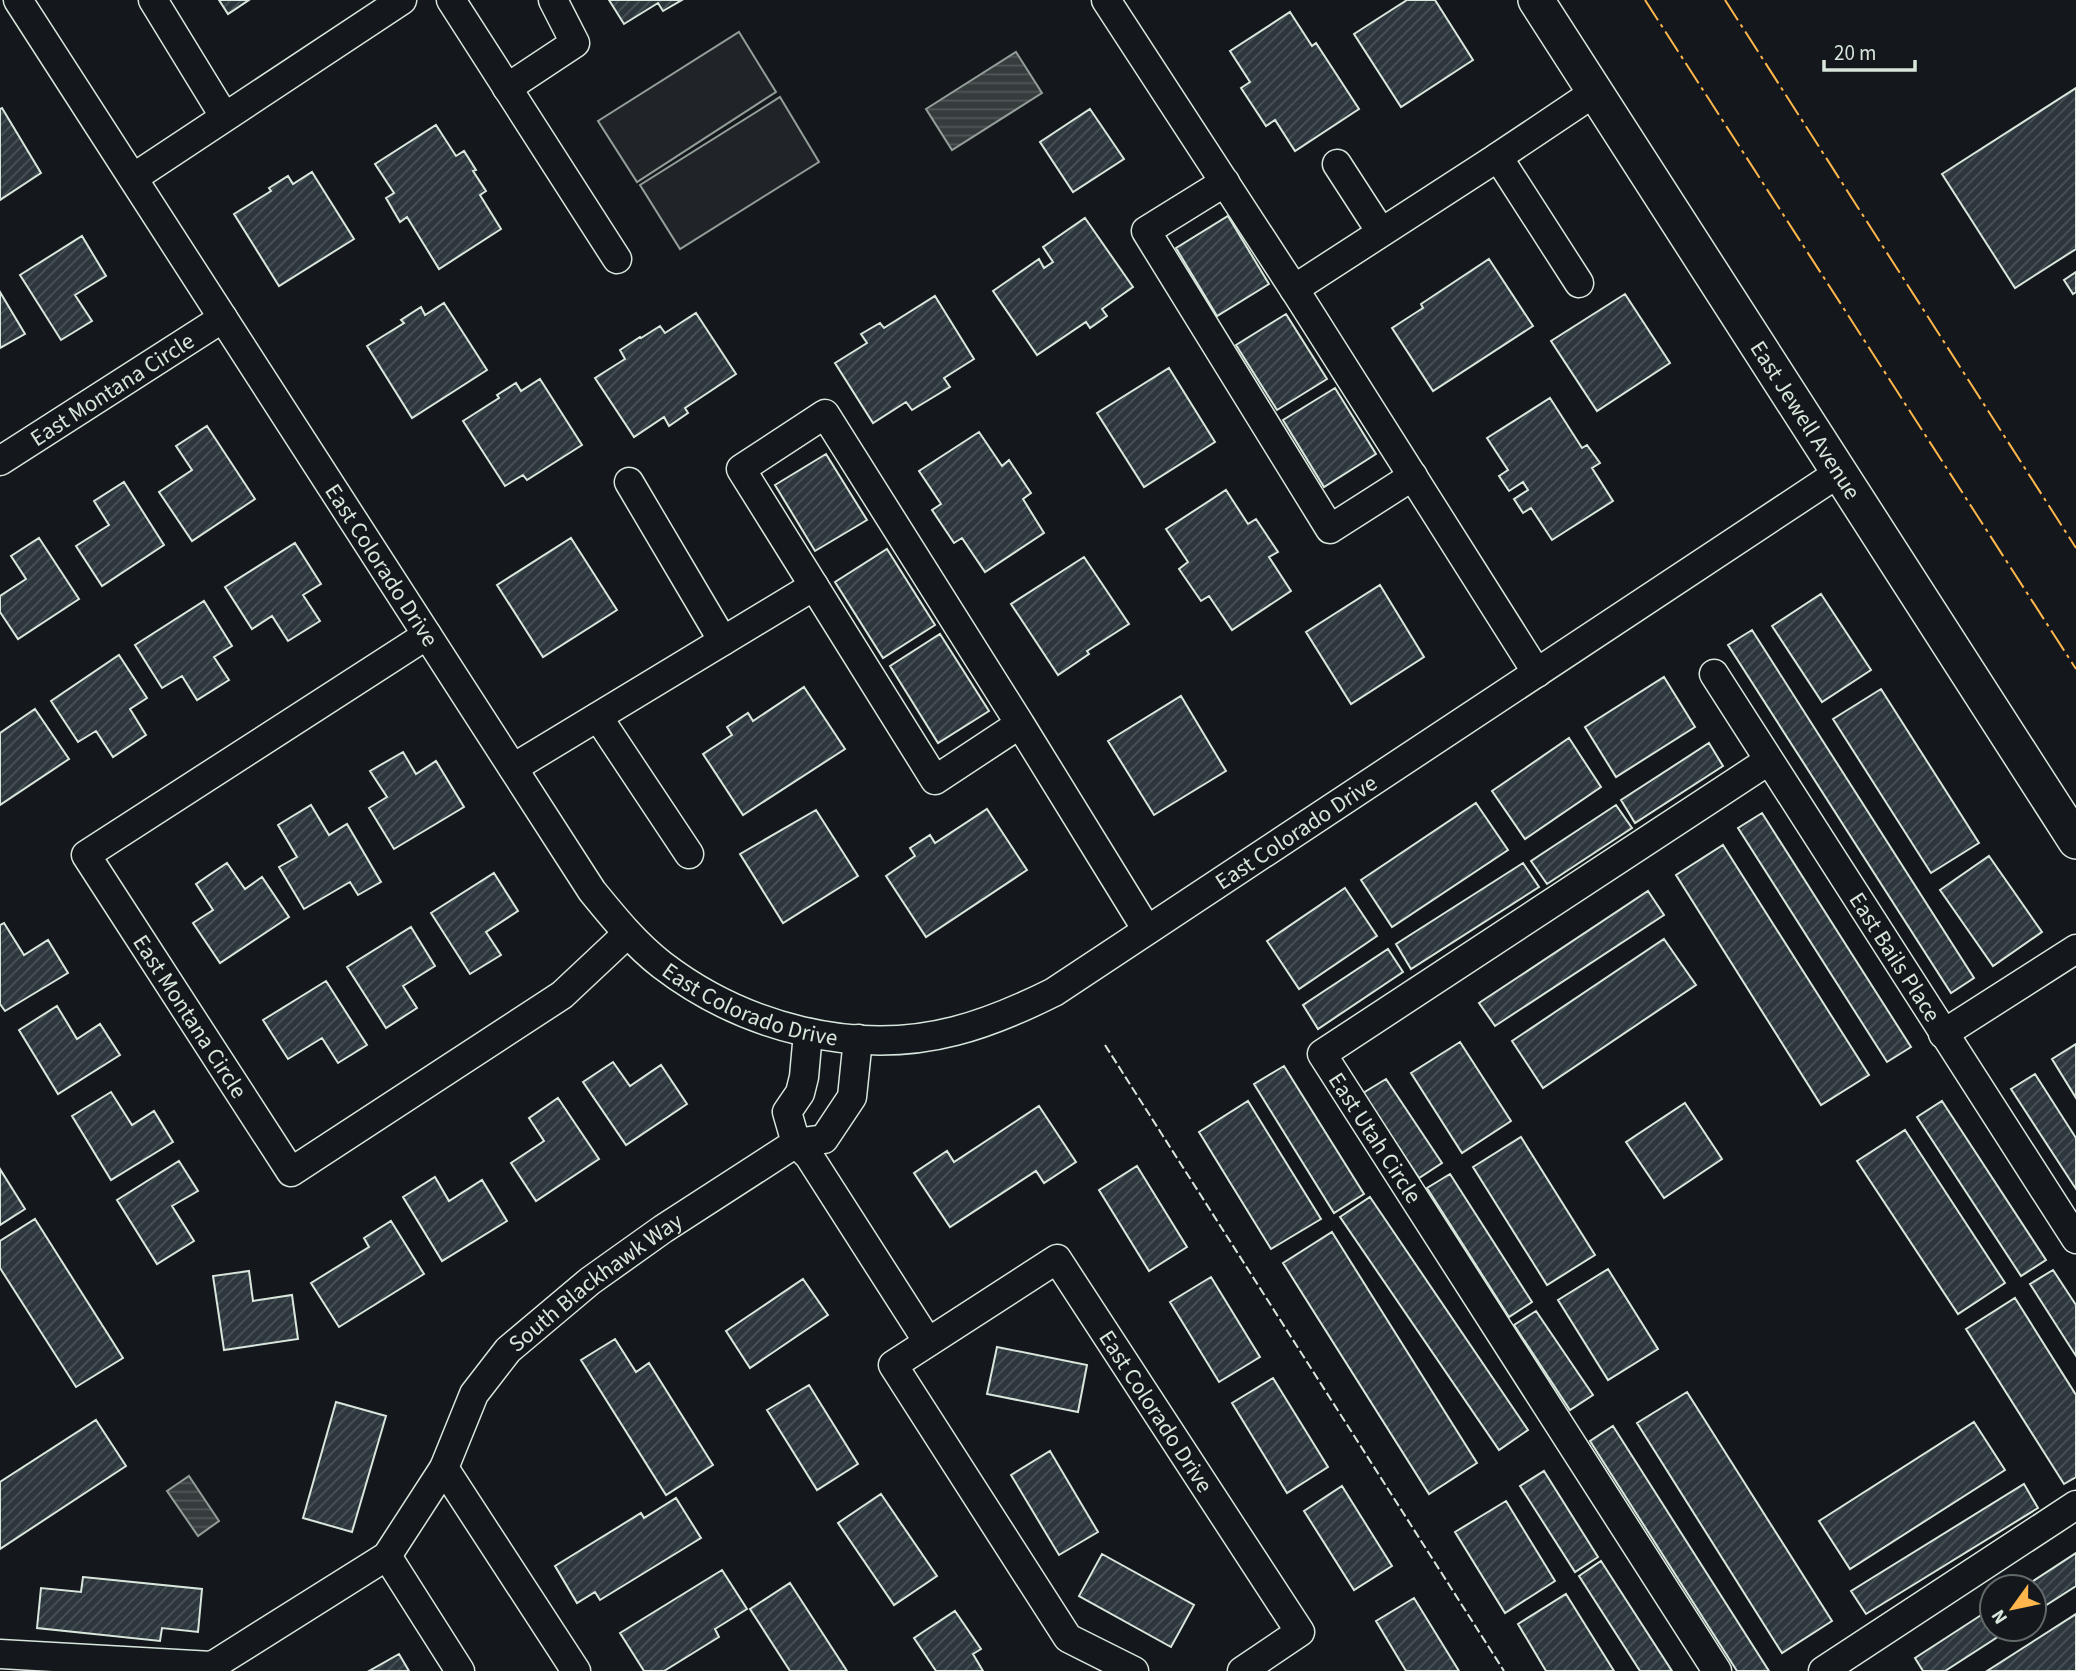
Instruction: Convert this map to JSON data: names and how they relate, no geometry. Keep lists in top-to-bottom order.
{
  "streets": {
    "street": [
      "East Montana Circle",
      "East Jewell Avenue",
      "East Colorado Drive",
      "East Bails Place",
      "East Utah Circle",
      "South Blackhawk Way"
    ]
  },
  "crossings": [
    ["East Montana Circle", "East Colorado Drive"],
    ["East Jewell Avenue", "East Colorado Drive"],
    ["East Colorado Drive", "South Blackhawk Way"],
    ["East Bails Place", "East Utah Circle"]
  ],
  "scale_bar": "20 m",
  "north": "bottom left"
}
